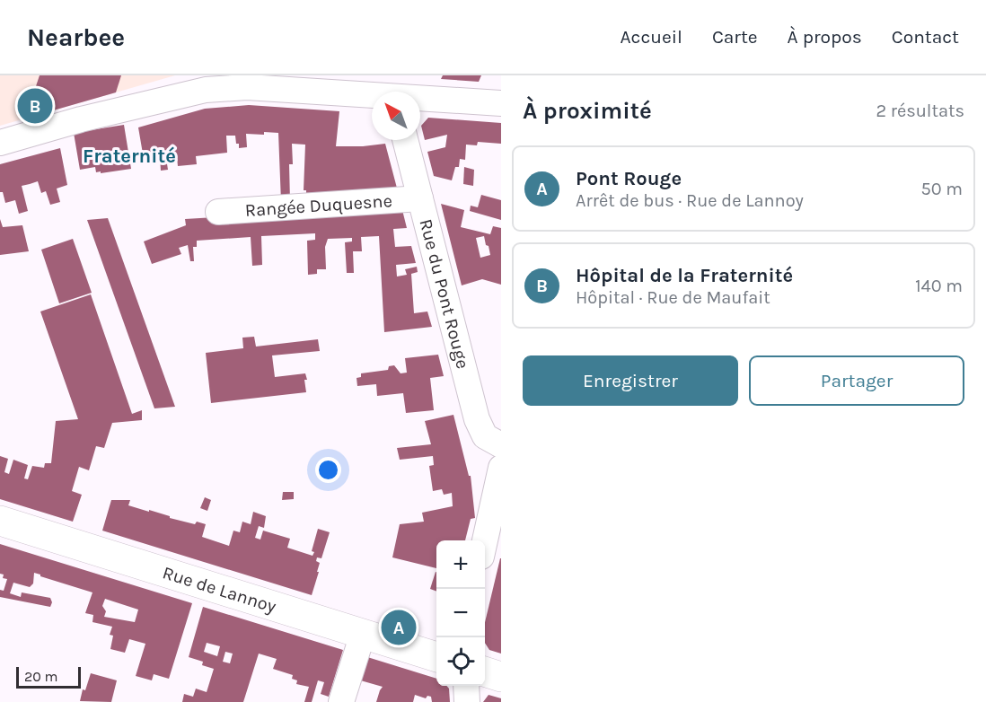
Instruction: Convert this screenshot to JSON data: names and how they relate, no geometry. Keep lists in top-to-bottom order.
{
  "streets": {
    "main road": ["Rue de Lannoy"],
    "street": ["Rangée Duquesne", "Rue du Pont Rouge"]
  },
  "crossings": [
    ["Rangée Duquesne", "Rue du Pont Rouge"]
  ],
  "districts": ["Fraternité"],
  "scale_bar": "20 m",
  "north": "top left",
  "page": {
    "header": "Nearbee",
    "nav": [
      "Accueil",
      "Carte",
      "À propos",
      "Contact"
    ],
    "heading": ["À proximité", "2 résultats"],
    "pins": ["B", "A"],
    "list": [
      {
        "mark": "A",
        "name": "Pont Rouge",
        "note": "Arrêt de bus · Rue de Lannoy",
        "value": "50 m"
      },
      {
        "mark": "B",
        "name": "Hôpital de la Fraternité",
        "note": "Hôpital · Rue de Maufait",
        "value": "140 m"
      }
    ],
    "buttons": ["Enregistrer", "Partager"],
    "map_buttons": ["+", "−"],
    "scale": "20 m"
  }
}
